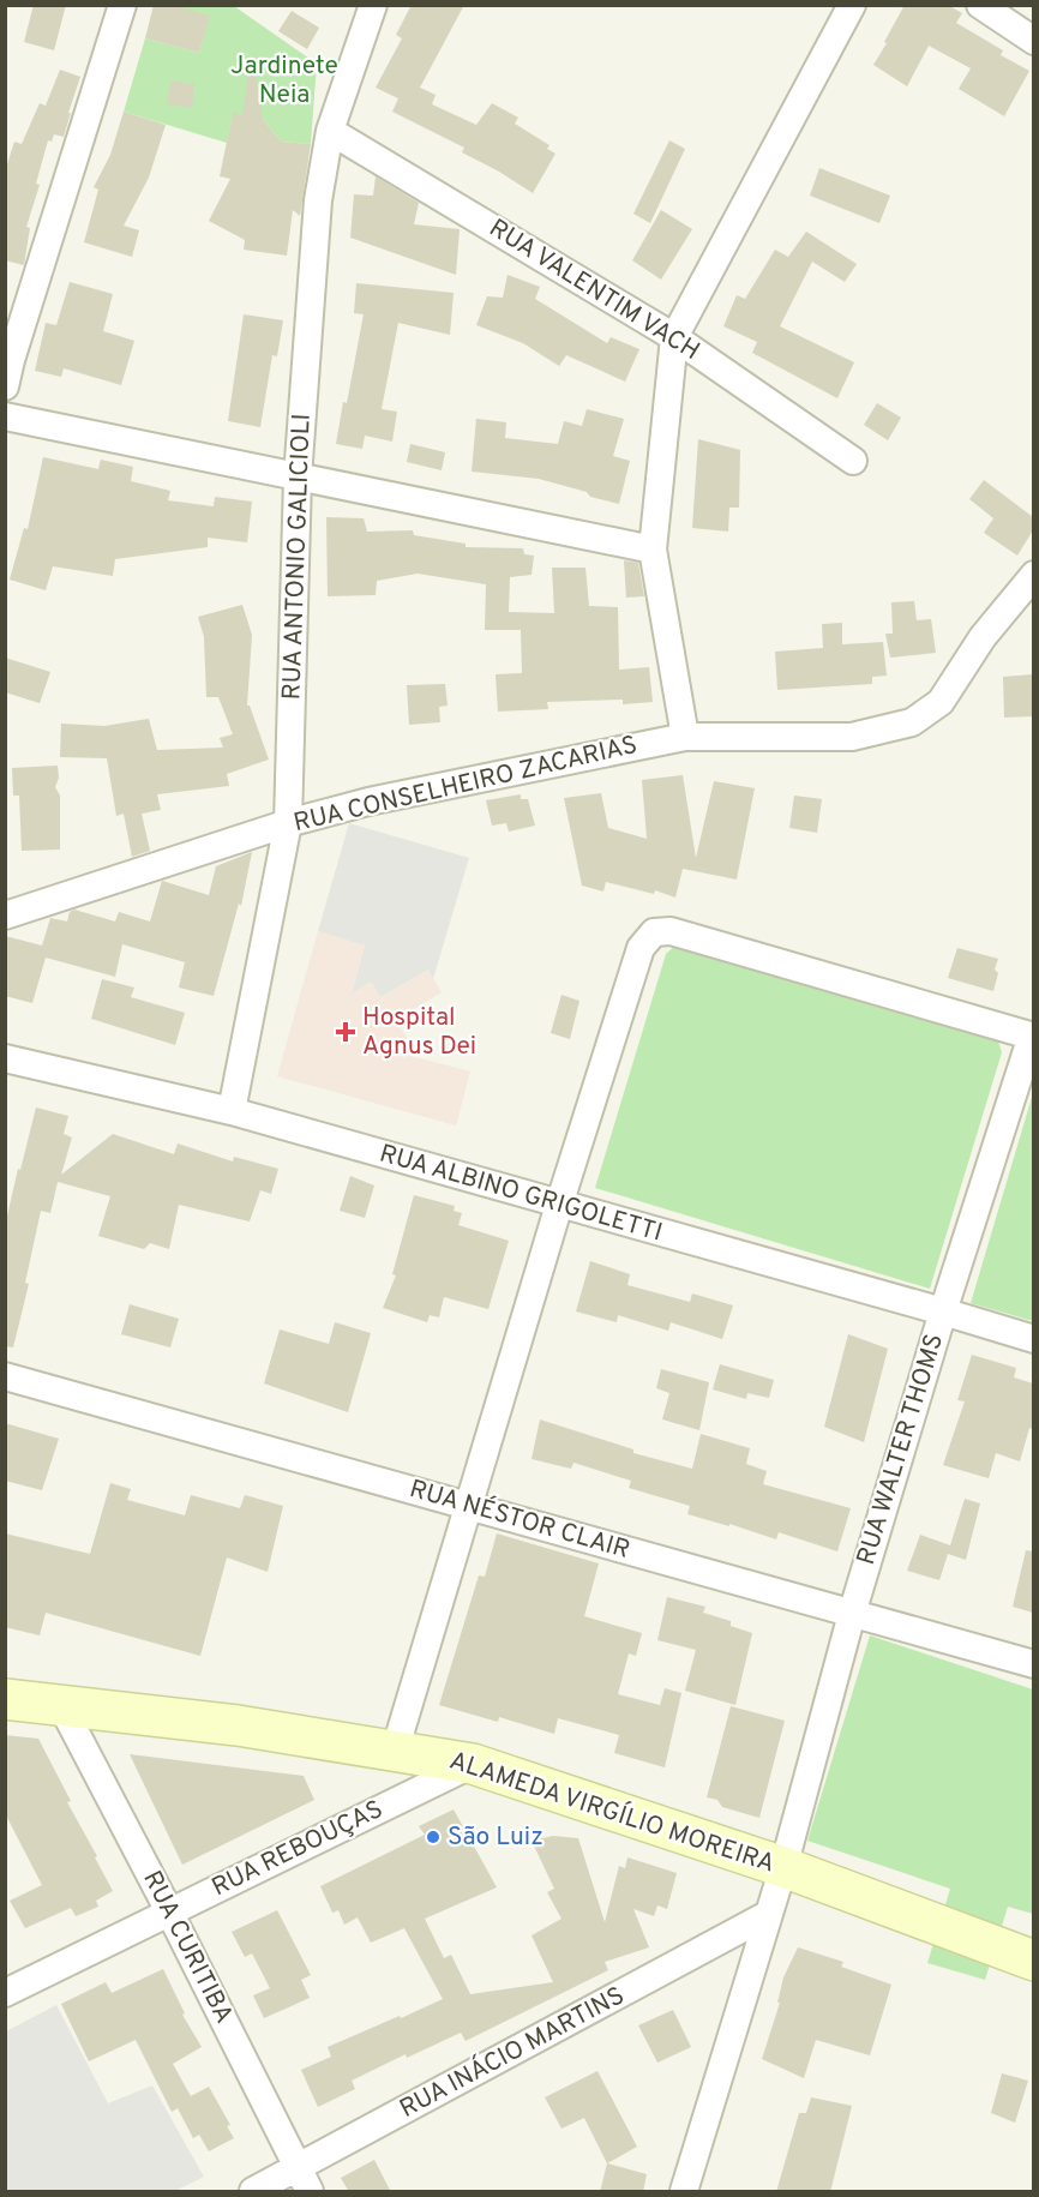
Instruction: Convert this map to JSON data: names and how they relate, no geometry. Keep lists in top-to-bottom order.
{
  "streets": {
    "main road": ["ALAMEDA VIRGÍLIO MOREIRA"],
    "street": [
      "RUA VALENTIM VACH",
      "RUA ANTONIO GALICIOLI",
      "RUA CONSELHEIRO ZACARIAS",
      "RUA ALBINO GRIGOLETTI",
      "RUA WALTER THOMS",
      "RUA NÉSTOR CLAIR",
      "RUA REBOUÇAS",
      "RUA CURITIBA",
      "RUA INÁCIO MARTINS"
    ]
  },
  "crossings": [
    ["RUA VALENTIM VACH", "RUA ANTONIO GALICIOLI"],
    ["RUA ANTONIO GALICIOLI", "RUA CONSELHEIRO ZACARIAS"],
    ["RUA ANTONIO GALICIOLI", "RUA ALBINO GRIGOLETTI"],
    ["RUA ALBINO GRIGOLETTI", "RUA WALTER THOMS"],
    ["RUA WALTER THOMS", "RUA NÉSTOR CLAIR"],
    ["RUA WALTER THOMS", "ALAMEDA VIRGÍLIO MOREIRA"],
    ["RUA WALTER THOMS", "RUA INÁCIO MARTINS"],
    ["ALAMEDA VIRGÍLIO MOREIRA", "RUA REBOUÇAS"],
    ["ALAMEDA VIRGÍLIO MOREIRA", "RUA CURITIBA"],
    ["RUA REBOUÇAS", "RUA CURITIBA"],
    ["RUA CURITIBA", "RUA INÁCIO MARTINS"]
  ],
  "parks": ["Jardinete Neia"],
  "places": {
    "health": ["Hospital Agnus Dei"],
    "other": ["São Luiz"]
  }
}
